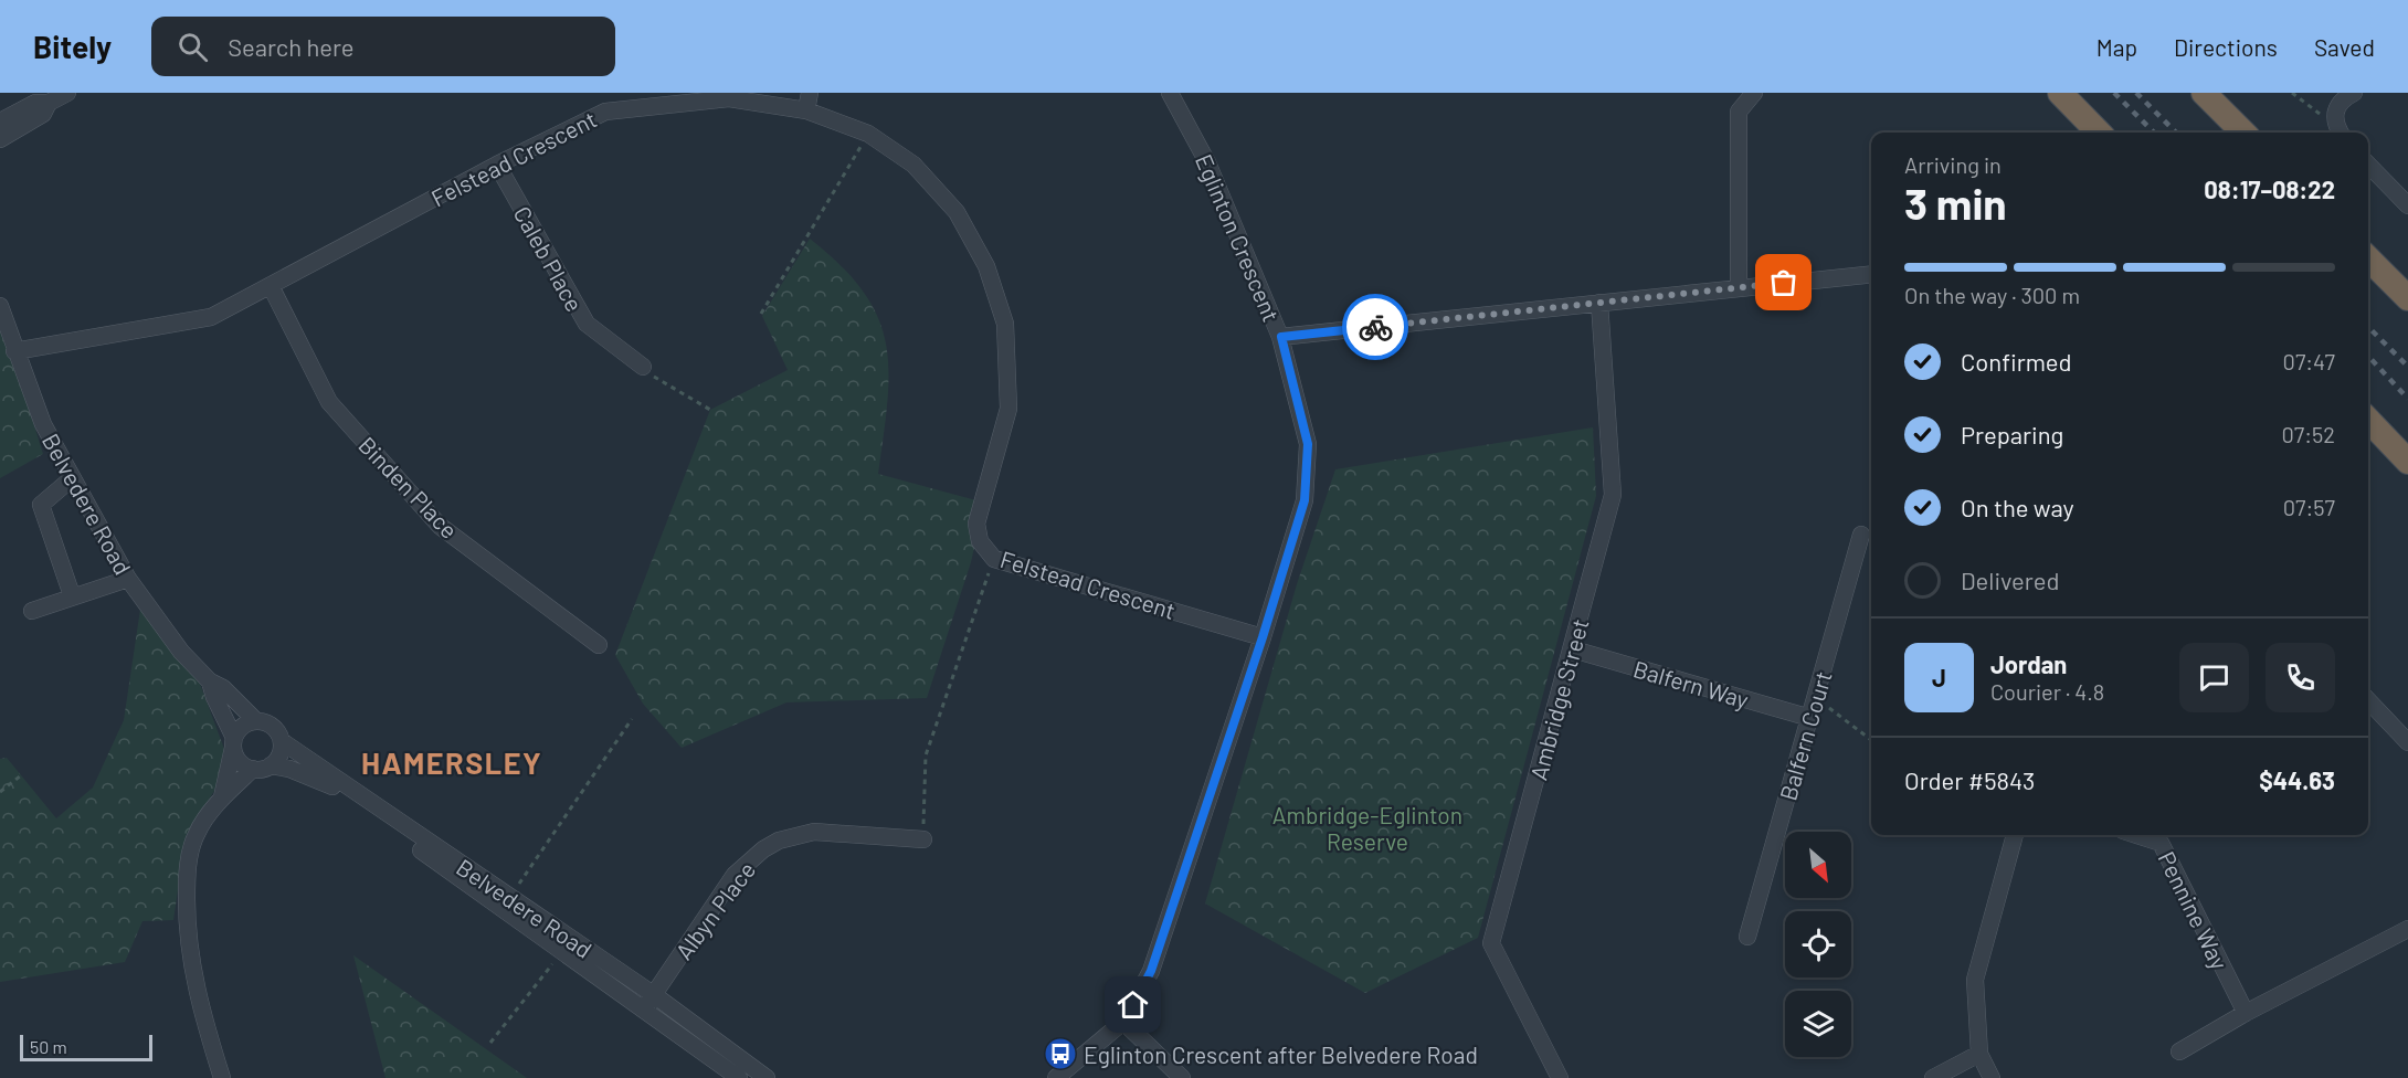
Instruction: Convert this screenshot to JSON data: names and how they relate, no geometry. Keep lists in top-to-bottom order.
{
  "streets": {
    "street": [
      "Felstead Crescent",
      "Eglinton Crescent",
      "Caleb Place",
      "Binden Place",
      "Belvedere Road",
      "Balfern Way",
      "Ambridge Street",
      "Balfern Court",
      "Albyn Place",
      "Pennine Way"
    ]
  },
  "crossings": [
    ["Felstead Crescent", "Eglinton Crescent"],
    ["Felstead Crescent", "Caleb Place"],
    ["Felstead Crescent", "Binden Place"],
    ["Felstead Crescent", "Belvedere Road"],
    ["Belvedere Road", "Albyn Place"],
    ["Balfern Way", "Ambridge Street"],
    ["Balfern Way", "Balfern Court"]
  ],
  "districts": ["HAMERSLEY"],
  "parks": ["Ambridge-Eglinton Reserve"],
  "places": {
    "bus stop": ["Eglinton Crescent after Belvedere Road"]
  },
  "scale_bar": "50 m",
  "north": "bottom right",
  "page": {
    "header": "Bitely",
    "search": "Search here",
    "nav": ["Map", "Directions", "Saved"],
    "heading": ["3 min", "Arriving in", "08:17–08:22"],
    "panel": [
      "Jordan",
      "Courier · 4.8",
      "Order #5843",
      "$44.63"
    ],
    "bar": "On the way · 300 m",
    "list": [
      ["Confirmed", "07:47"],
      ["Preparing", "07:52"],
      ["On the way", "07:57"],
      "Delivered"
    ],
    "round": "J",
    "scale": "50 m"
  }
}
